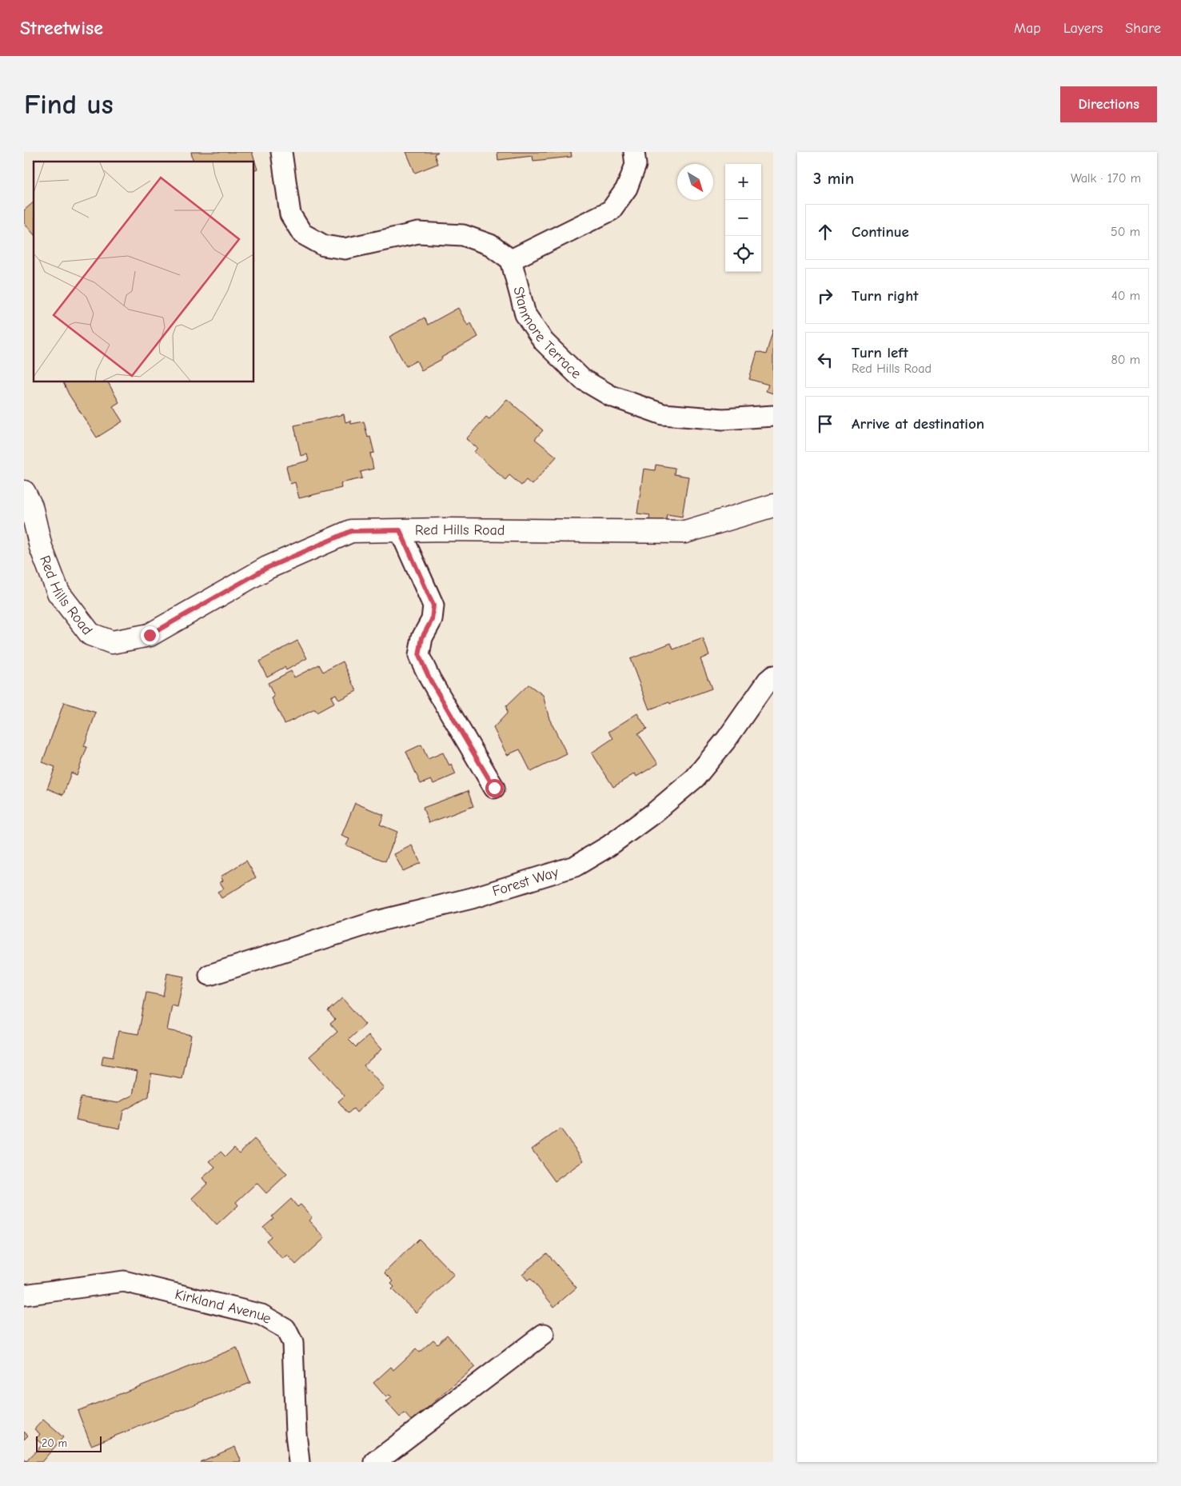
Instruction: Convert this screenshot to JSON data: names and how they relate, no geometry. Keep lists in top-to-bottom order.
{
  "streets": {
    "main road": ["Red Hills Road"],
    "street": ["Stanmore Terrace", "Forest Way", "Kirkland Avenue"]
  },
  "scale_bar": "20 m",
  "north": "bottom right",
  "page": {
    "header": "Streetwise",
    "nav": ["Map", "Layers", "Share"],
    "buttons": "Directions",
    "title": "Find us",
    "heading": ["3 min", "Walk · 170 m"],
    "map_buttons": ["+", "−"],
    "list": [
      ["Continue", "50 m"],
      ["Turn right", "40 m"],
      ["Turn left", "Red Hills Road", "80 m"],
      "Arrive at destination"
    ],
    "scale": "20 m"
  }
}
